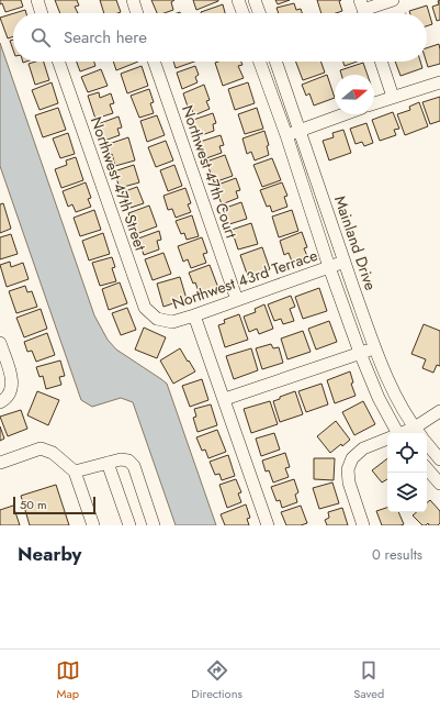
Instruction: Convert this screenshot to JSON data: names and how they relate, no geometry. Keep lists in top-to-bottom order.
{
  "streets": {
    "street": [
      "Northwest 47th Court",
      "Northwest 47th Street",
      "Mainland Drive",
      "Northwest 43rd Terrace"
    ]
  },
  "crossings": [
    ["Northwest 47th Court", "Northwest 43rd Terrace"],
    ["Northwest 47th Street", "Northwest 43rd Terrace"],
    ["Mainland Drive", "Northwest 43rd Terrace"]
  ],
  "scale_bar": "50 m",
  "north": "right",
  "page": {
    "search": "Search here",
    "scale": "50 m",
    "heading": ["Nearby", "0 results"],
    "nav": ["Map", "Directions", "Saved"]
  }
}
